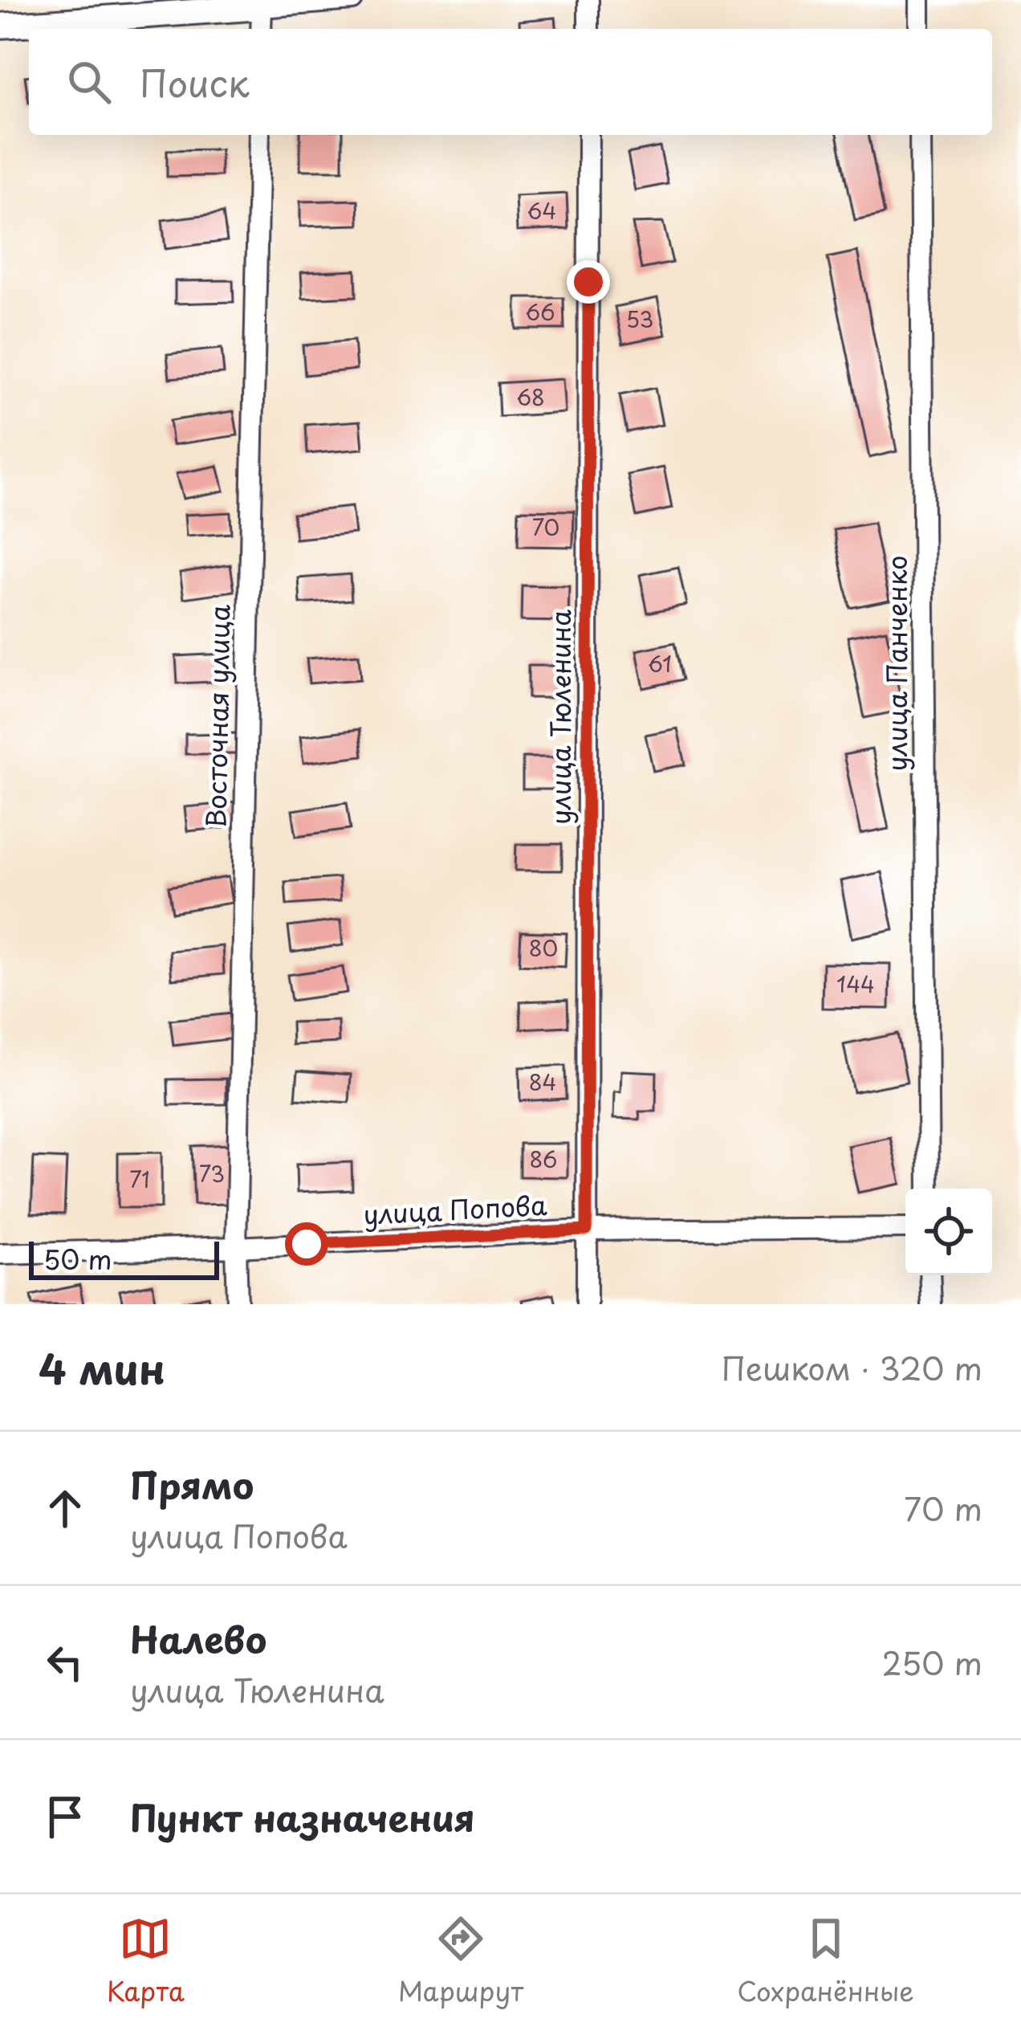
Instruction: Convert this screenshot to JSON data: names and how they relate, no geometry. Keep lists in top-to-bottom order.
{
  "streets": {
    "street": [
      "улица Панченко",
      "Восточная улица",
      "улица Тюленина",
      "улица Попова"
    ]
  },
  "crossings": [
    ["Восточная улица", "улица Попова"],
    ["улица Тюленина", "улица Попова"]
  ],
  "house_numbers": [
    "64",
    "66",
    "53",
    "68",
    "70",
    "61",
    "80",
    "144",
    "84",
    "86",
    "73",
    "71"
  ],
  "scale_bar": "50 m",
  "page": {
    "search": "Поиск",
    "scale": "50 m",
    "heading": ["4 мин", "Пешком · 320 m"],
    "list": [
      ["Прямо", "улица Попова", "70 m"],
      ["Налево", "улица Тюленина", "250 m"],
      "Пункт назначения"
    ],
    "nav": ["Карта", "Маршрут", "Сохранённые"]
  }
}
